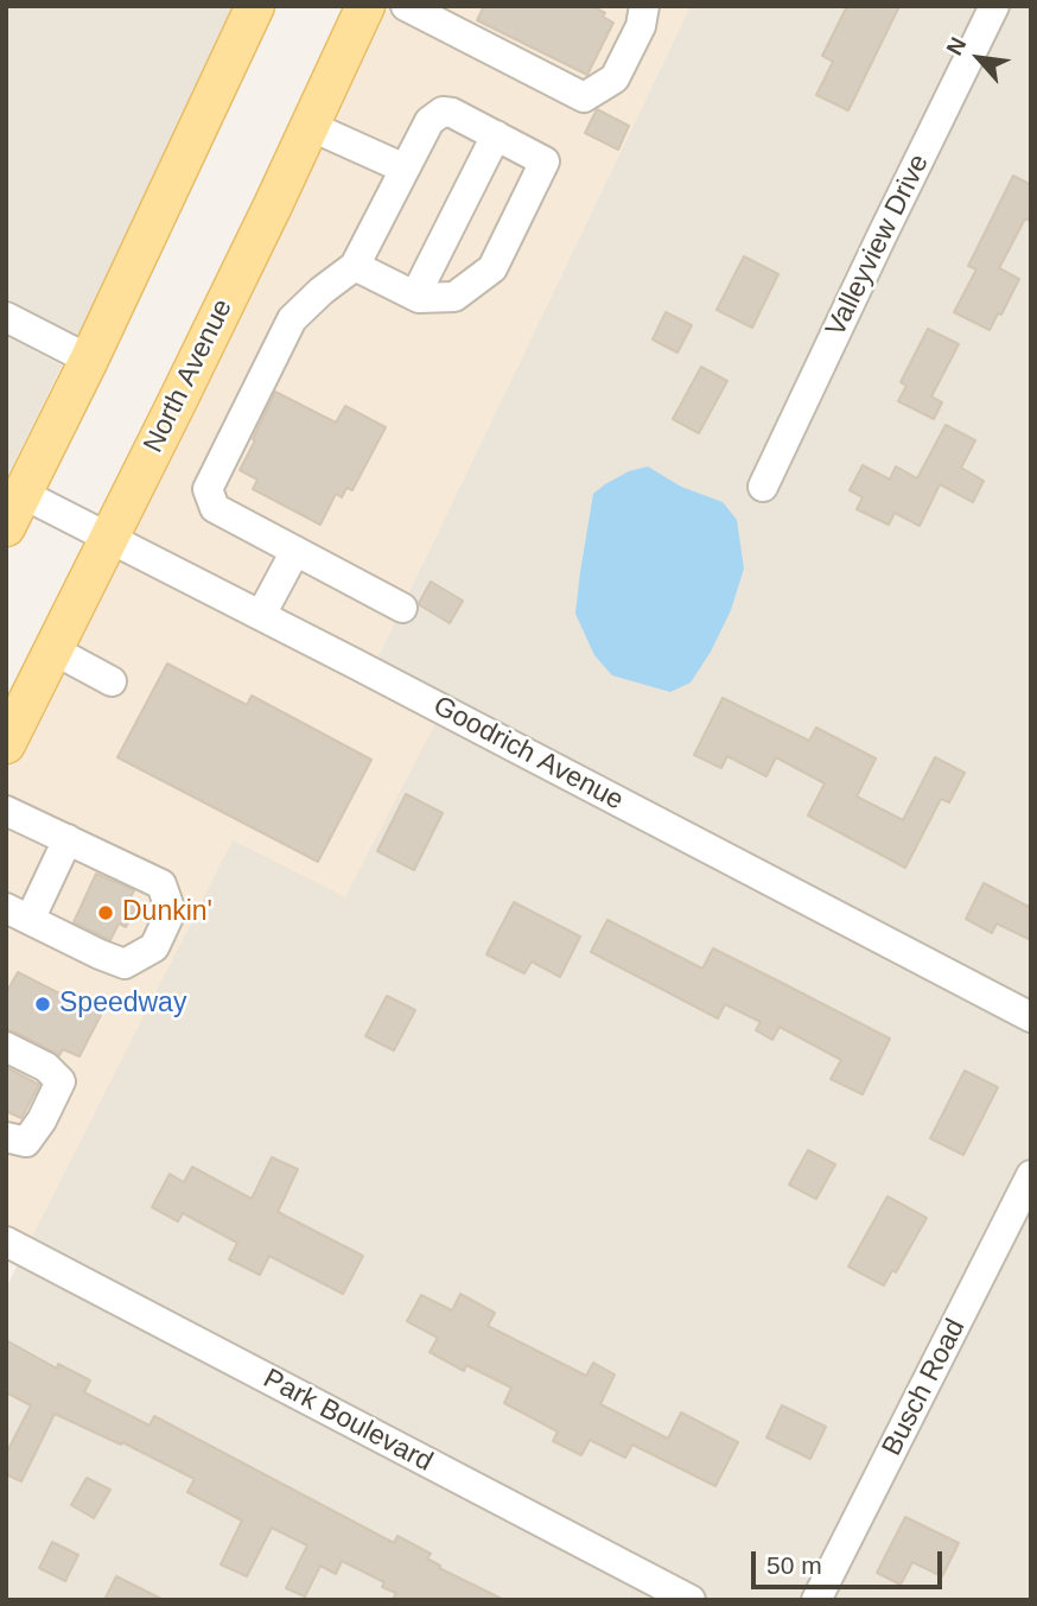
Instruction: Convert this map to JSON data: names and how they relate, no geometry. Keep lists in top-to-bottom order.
{
  "streets": {
    "main road": ["North Avenue"],
    "street": [
      "Valleyview Drive",
      "Goodrich Avenue",
      "Busch Road",
      "Park Boulevard"
    ]
  },
  "crossings": [
    ["North Avenue", "Goodrich Avenue"]
  ],
  "places": ["Dunkin'", "Speedway"],
  "scale_bar": "50 m",
  "north": "top left"
}
